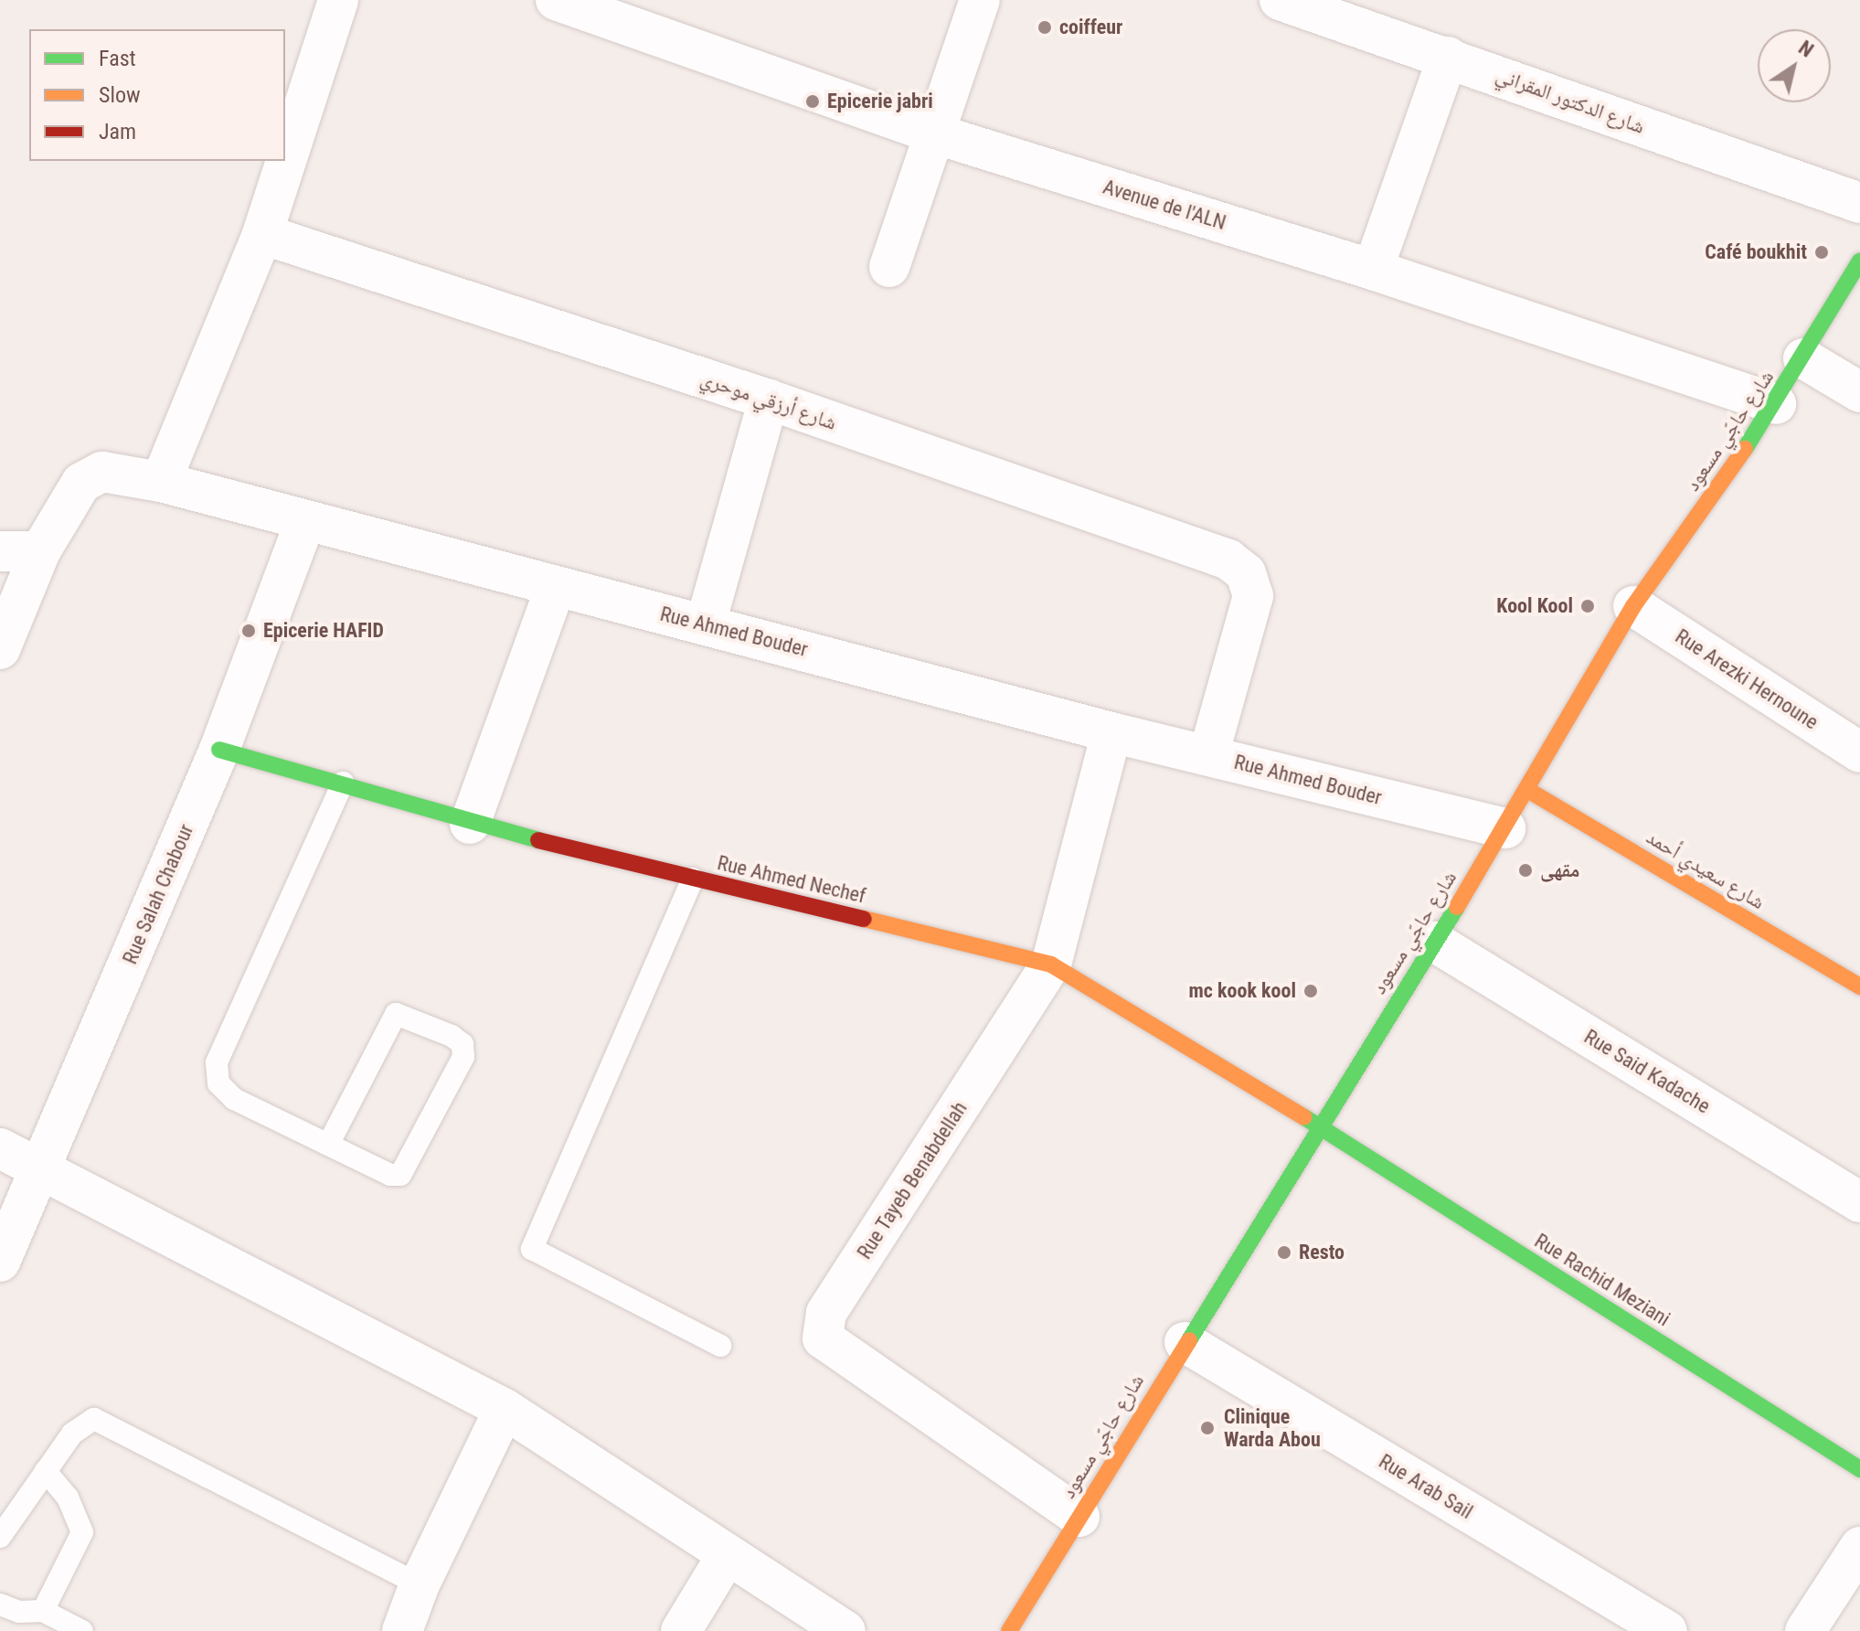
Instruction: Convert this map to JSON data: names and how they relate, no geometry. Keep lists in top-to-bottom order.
{
  "streets": {
    "street": [
      "شارع الدكتور المقراني",
      "Avenue de l'ALN",
      "شارع أرزقي موحري",
      "شارع حاجّي مسعود",
      "Rue Ahmed Bouder",
      "Rue Arezki Hernoune",
      "شارع سعيدي أحمد",
      "Rue Ahmed Nechef",
      "Rue Salah Chabour",
      "Rue Said Kadache",
      "Rue Tayeb Benabdellah",
      "Rue Rachid Meziani",
      "Rue Arab Sail"
    ]
  },
  "crossings": [
    ["Avenue de l'ALN", "شارع حاجّي مسعود"],
    ["شارع أرزقي موحري", "Rue Ahmed Bouder"],
    ["شارع حاجّي مسعود", "Rue Ahmed Bouder"],
    ["شارع حاجّي مسعود", "Rue Arezki Hernoune"],
    ["شارع حاجّي مسعود", "شارع سعيدي أحمد"],
    ["شارع حاجّي مسعود", "Rue Ahmed Nechef"],
    ["شارع حاجّي مسعود", "Rue Said Kadache"],
    ["شارع حاجّي مسعود", "Rue Tayeb Benabdellah"],
    ["شارع حاجّي مسعود", "Rue Rachid Meziani"],
    ["شارع حاجّي مسعود", "Rue Arab Sail"],
    ["Rue Ahmed Bouder", "Rue Salah Chabour"],
    ["Rue Ahmed Bouder", "Rue Tayeb Benabdellah"],
    ["Rue Ahmed Nechef", "Rue Salah Chabour"],
    ["Rue Ahmed Nechef", "Rue Tayeb Benabdellah"],
    ["Rue Ahmed Nechef", "Rue Rachid Meziani"]
  ],
  "places": [
    "coiffeur",
    "Epicerie jabri",
    "Café boukhit",
    "Kool Kool",
    "Epicerie HAFID",
    "مقهى",
    "mc kook kool",
    "Resto",
    "Clinique Warda Abou"
  ],
  "legend": ["Fast", "Slow", "Jam"],
  "north": "top right"
}
